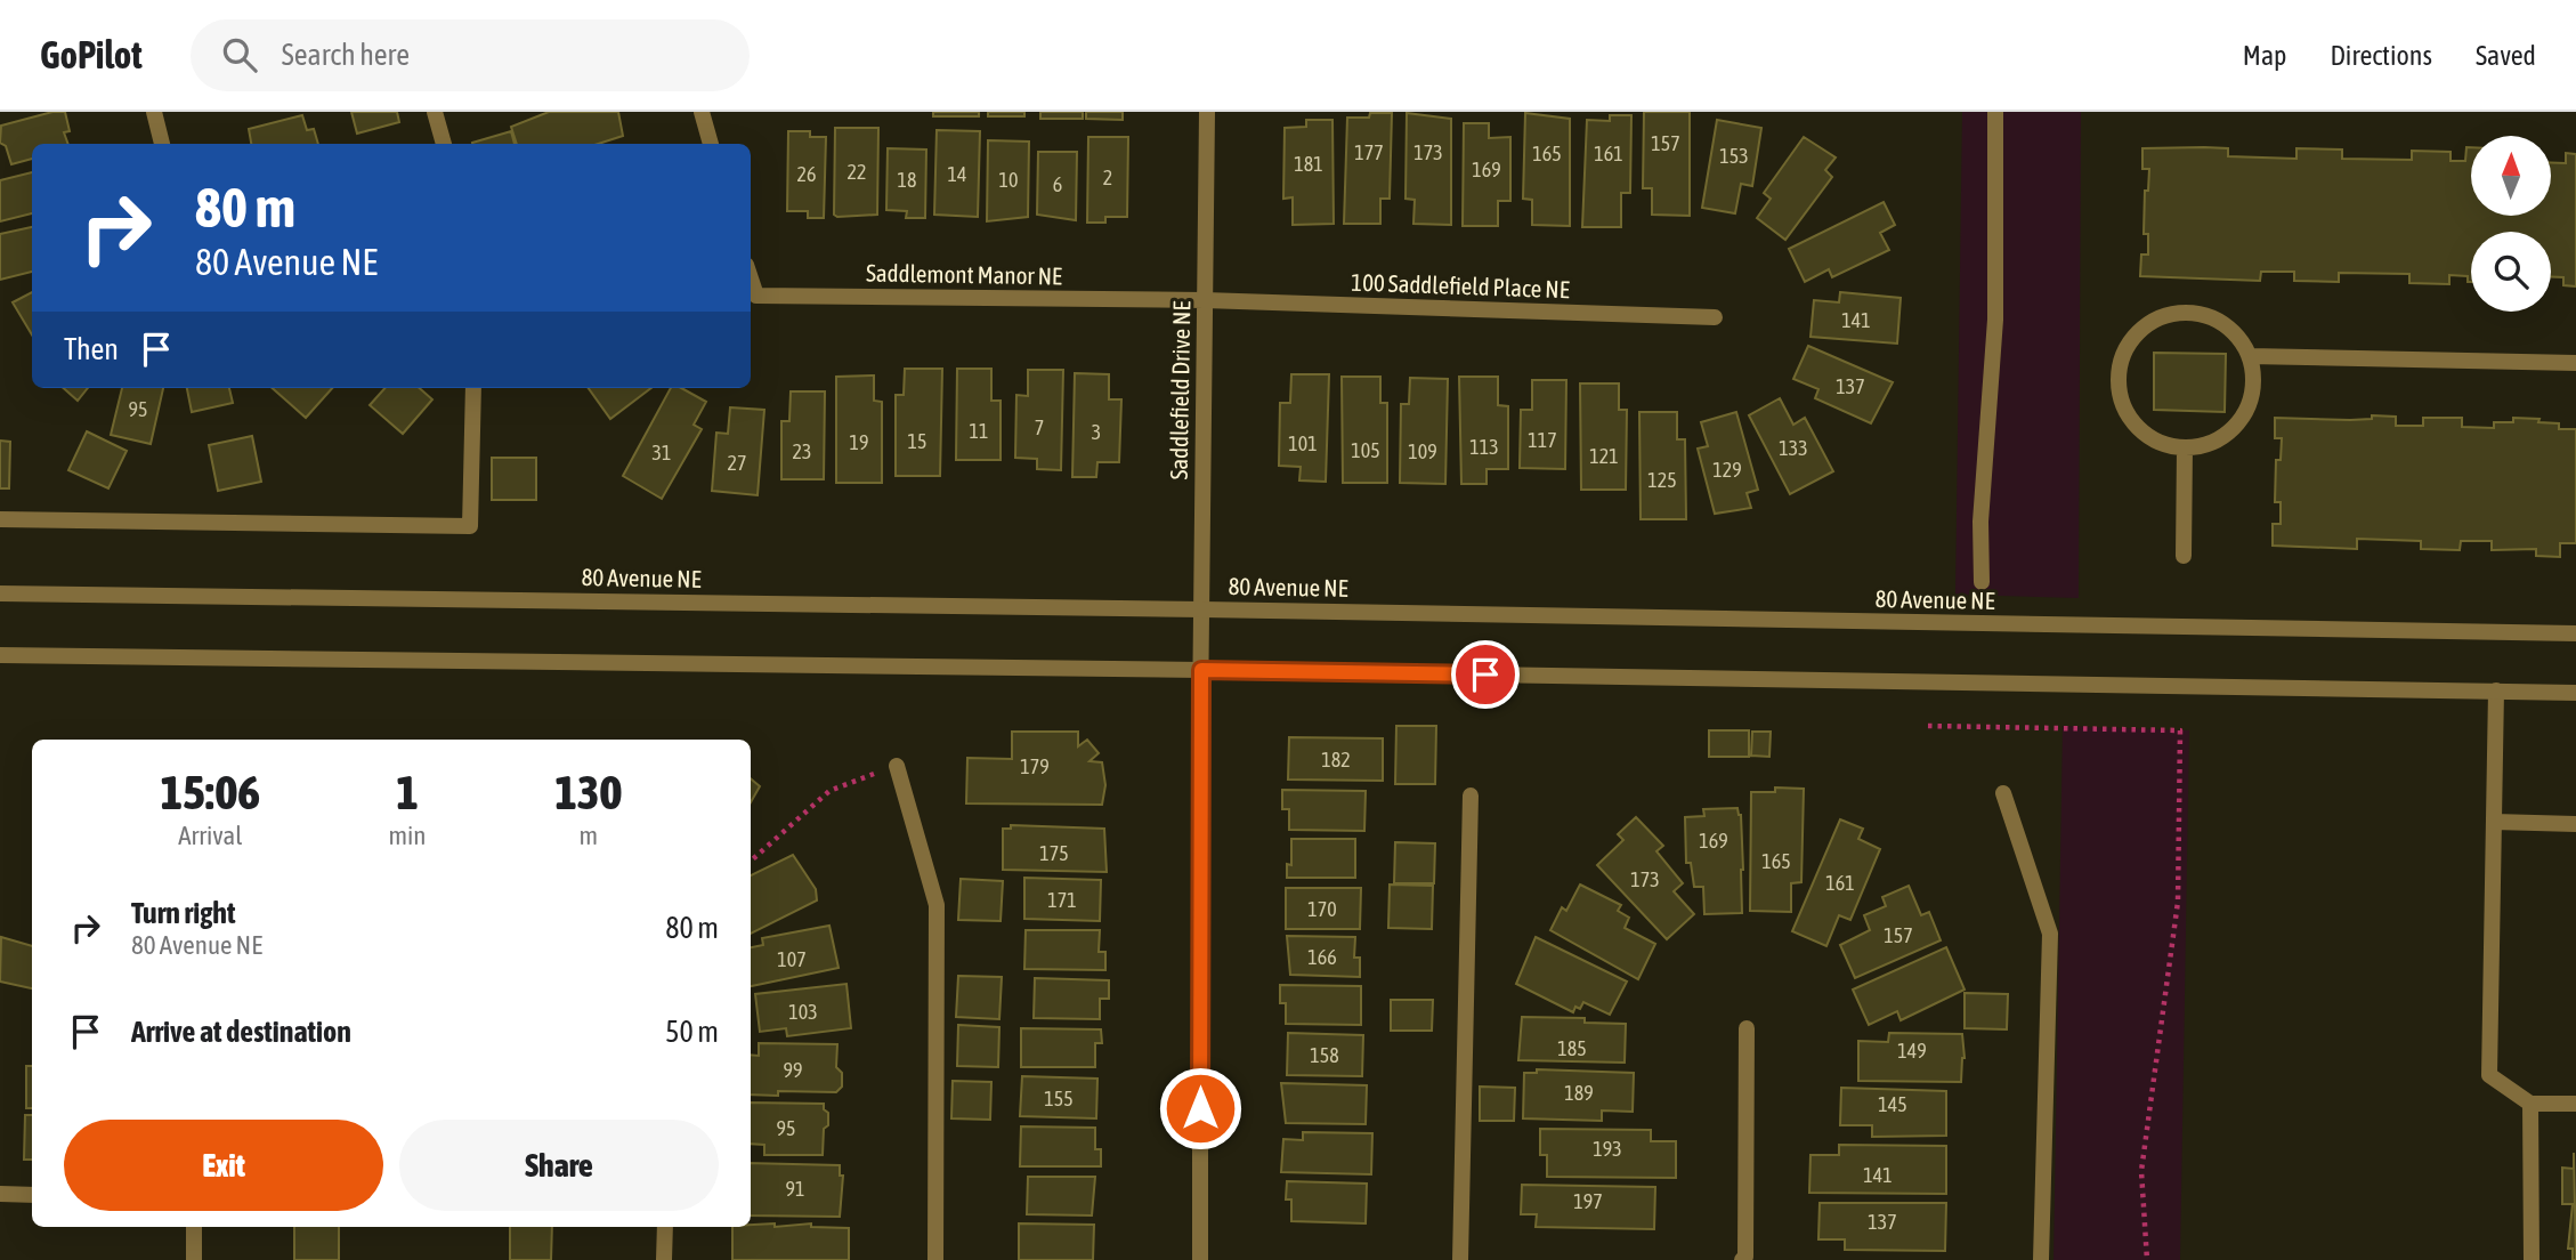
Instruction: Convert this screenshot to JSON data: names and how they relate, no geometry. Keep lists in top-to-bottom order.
{
  "streets": {
    "street": [
      "Saddlemont Manor NE",
      "100 Saddlefield Place NE",
      "Saddlefield Drive NE",
      "80 Avenue NE"
    ]
  },
  "crossings": [
    ["Saddlemont Manor NE", "100 Saddlefield Place NE"],
    ["Saddlemont Manor NE", "Saddlefield Drive NE"],
    ["100 Saddlefield Place NE", "Saddlefield Drive NE"],
    ["Saddlefield Drive NE", "80 Avenue NE"]
  ],
  "house_numbers": [
    "157",
    "177",
    "173",
    "165",
    "161",
    "153",
    "181",
    "169",
    "22",
    "26",
    "14",
    "2",
    "18",
    "10",
    "6",
    "141",
    "137",
    "95",
    "7",
    "11",
    "3",
    "117",
    "15",
    "19",
    "101",
    "113",
    "133",
    "105",
    "23",
    "109",
    "31",
    "121",
    "27",
    "129",
    "125",
    "182",
    "179",
    "169",
    "175",
    "165",
    "173",
    "161",
    "171",
    "170",
    "157",
    "166",
    "107",
    "103",
    "185",
    "149",
    "158",
    "99",
    "189",
    "155",
    "145",
    "95",
    "193",
    "141",
    "91",
    "197",
    "137"
  ],
  "north": "top",
  "page": {
    "header": "GoPilot",
    "search": "Search here",
    "nav": ["Map", "Directions", "Saved"],
    "turn": ["80 m", "80 Avenue NE"],
    "then": "Then",
    "eta": [
      "15:06",
      "Arrival",
      "1",
      "min",
      "130",
      "m"
    ],
    "list": [
      {
        "name": "Turn right",
        "note": "80 Avenue NE",
        "value": "80 m"
      },
      {
        "name": "Arrive at destination",
        "value": "50 m"
      }
    ],
    "buttons": ["Exit", "Share"]
  }
}
